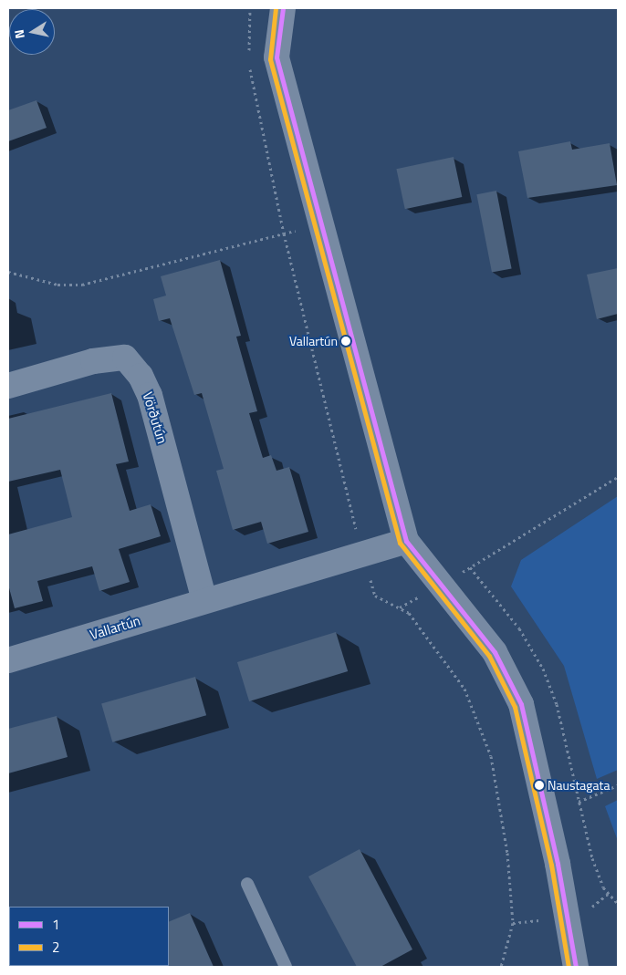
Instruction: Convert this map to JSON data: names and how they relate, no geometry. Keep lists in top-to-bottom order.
{
  "streets": {
    "street": ["Vörðutún", "Vallartún"]
  },
  "crossings": [
    ["Vörðutún", "Vallartún"]
  ],
  "places": ["Vallartún", "Naustagata"],
  "lines": ["transit line 1", "transit line 2"],
  "legend": ["1", "2"],
  "north": "left"
}
